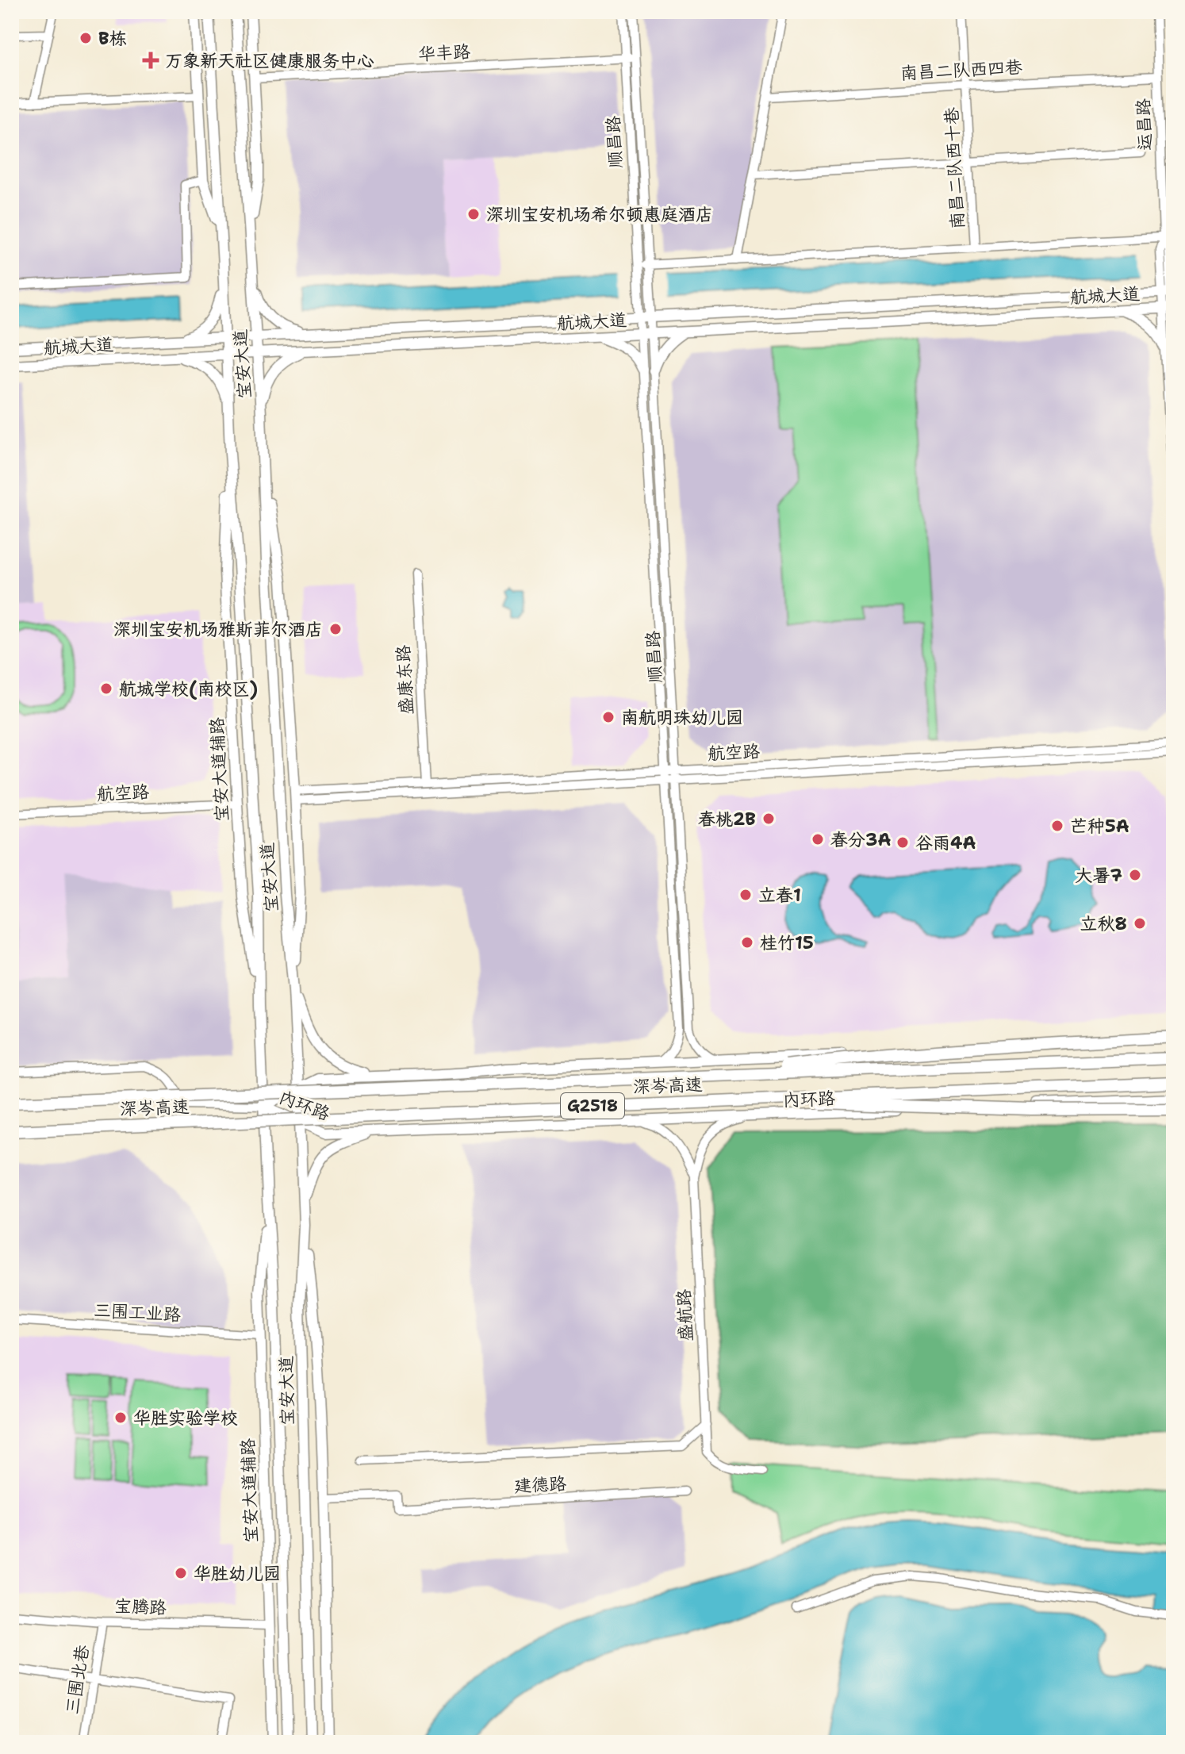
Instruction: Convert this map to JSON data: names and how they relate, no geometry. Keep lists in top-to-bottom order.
{
  "streets": {
    "highway": ["深岑高速", "G2518"],
    "main road": [
      "航城大道",
      "宝安大道",
      "宝安大道辅路",
      "内环路"
    ],
    "street": [
      "华丰路",
      "南昌二队西四巷",
      "运昌路",
      "顺昌路",
      "南昌二队西十巷",
      "盛康东路",
      "航空路",
      "三围工业路",
      "盛航路",
      "建德路",
      "宝腾路",
      "三围北巷"
    ]
  },
  "crossings": [
    ["华丰路", "顺昌路"],
    ["南昌二队西四巷", "运昌路"],
    ["南昌二队西四巷", "南昌二队西十巷"],
    ["运昌路", "航城大道"],
    ["顺昌路", "航城大道"],
    ["顺昌路", "航空路"],
    ["顺昌路", "内环路"],
    ["航城大道", "宝安大道"],
    ["宝安大道", "宝安大道辅路"],
    ["宝安大道", "内环路"],
    ["盛康东路", "航空路"],
    ["航空路", "宝安大道辅路"],
    ["宝安大道辅路", "三围工业路"],
    ["宝安大道辅路", "宝腾路"],
    ["宝腾路", "三围北巷"]
  ],
  "places": {
    "other": [
      "B栋",
      "深圳宝安机场希尔顿惠庭酒店",
      "深圳宝安机场雅斯菲尔酒店",
      "航城学校(南校区)",
      "南航明珠幼儿园",
      "春桃2B",
      "芒种5A",
      "春分3A",
      "谷雨4A",
      "大暑7",
      "立春1",
      "立秋8",
      "桂竹15",
      "华胜实验学校",
      "华胜幼儿园"
    ],
    "health": ["万象新天社区健康服务中心"]
  }
}
